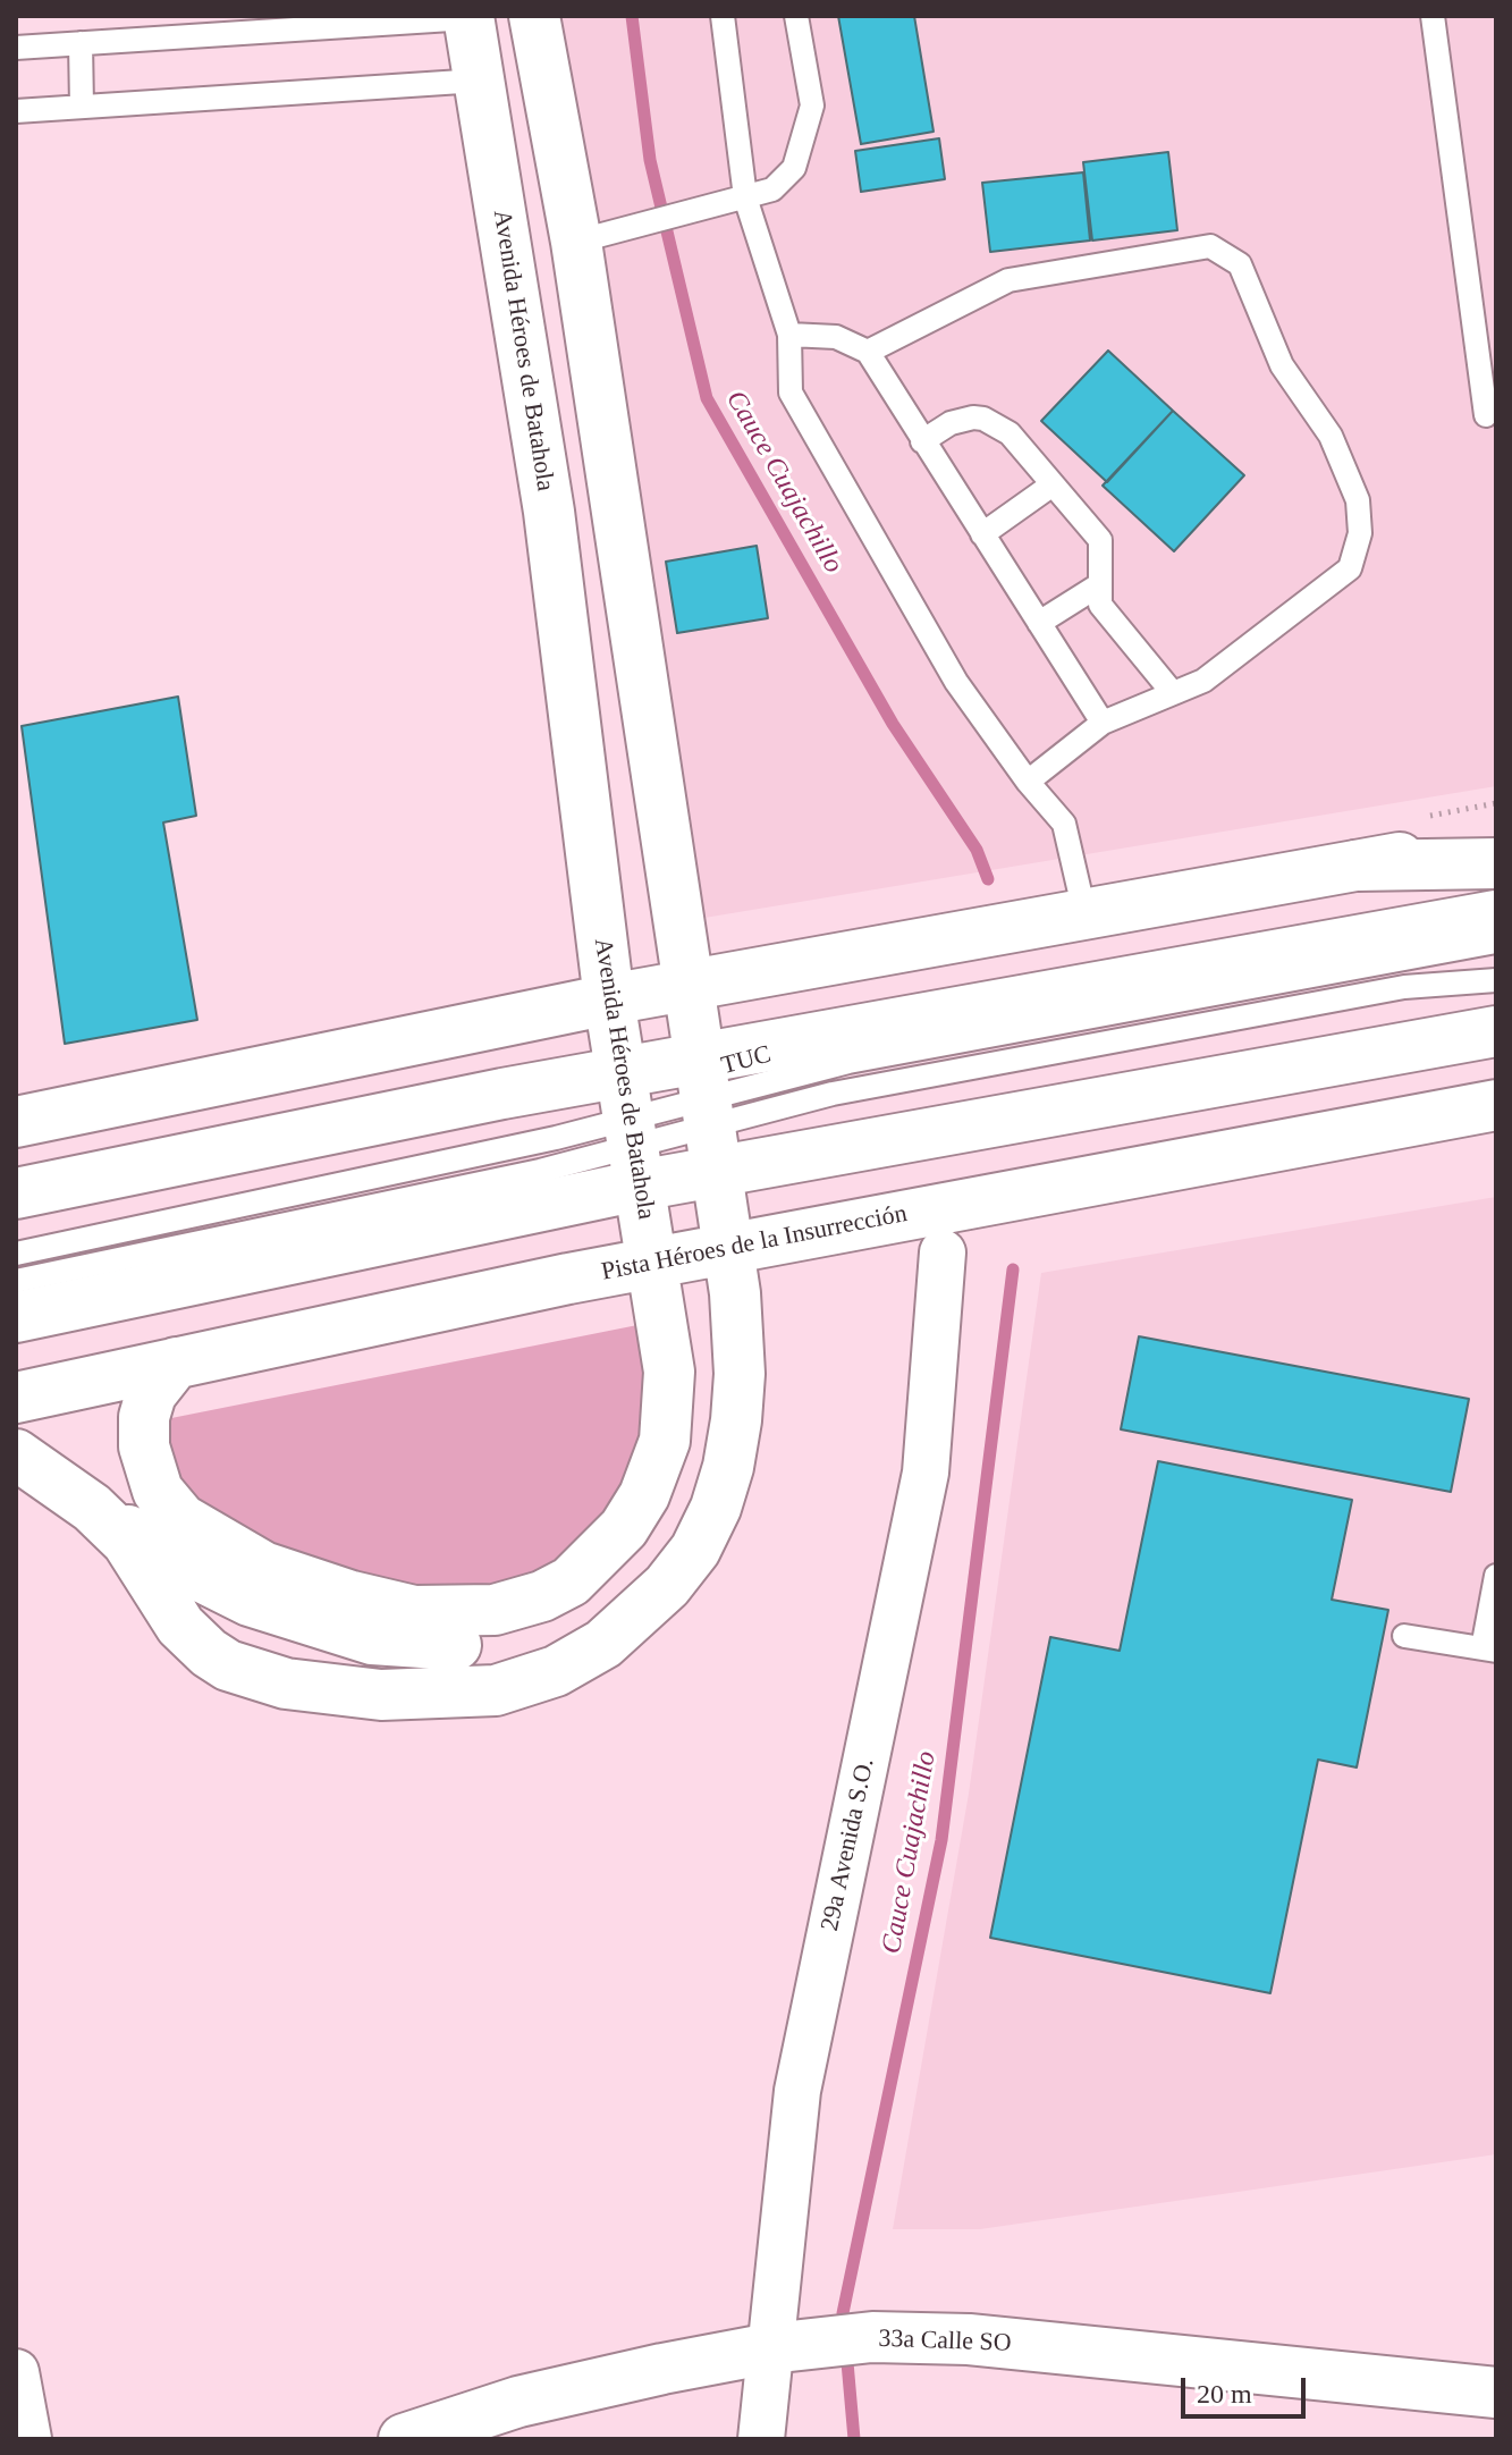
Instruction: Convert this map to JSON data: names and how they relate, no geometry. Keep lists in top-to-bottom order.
{
  "streets": {
    "main road": ["Avenida Héroes de Batahola", "Pista Héroes de la Insurrección", "33a Calle SO"],
    "street": ["29a Avenida S.O."],
    "lane": ["TUC"]
  },
  "crossings": [
    ["Avenida Héroes de Batahola", "TUC"],
    ["Avenida Héroes de Batahola", "Pista Héroes de la Insurrección"],
    ["29a Avenida S.O.", "33a Calle SO"]
  ],
  "water": ["Cauce Cuajachillo"],
  "scale_bar": "20 m"
}
